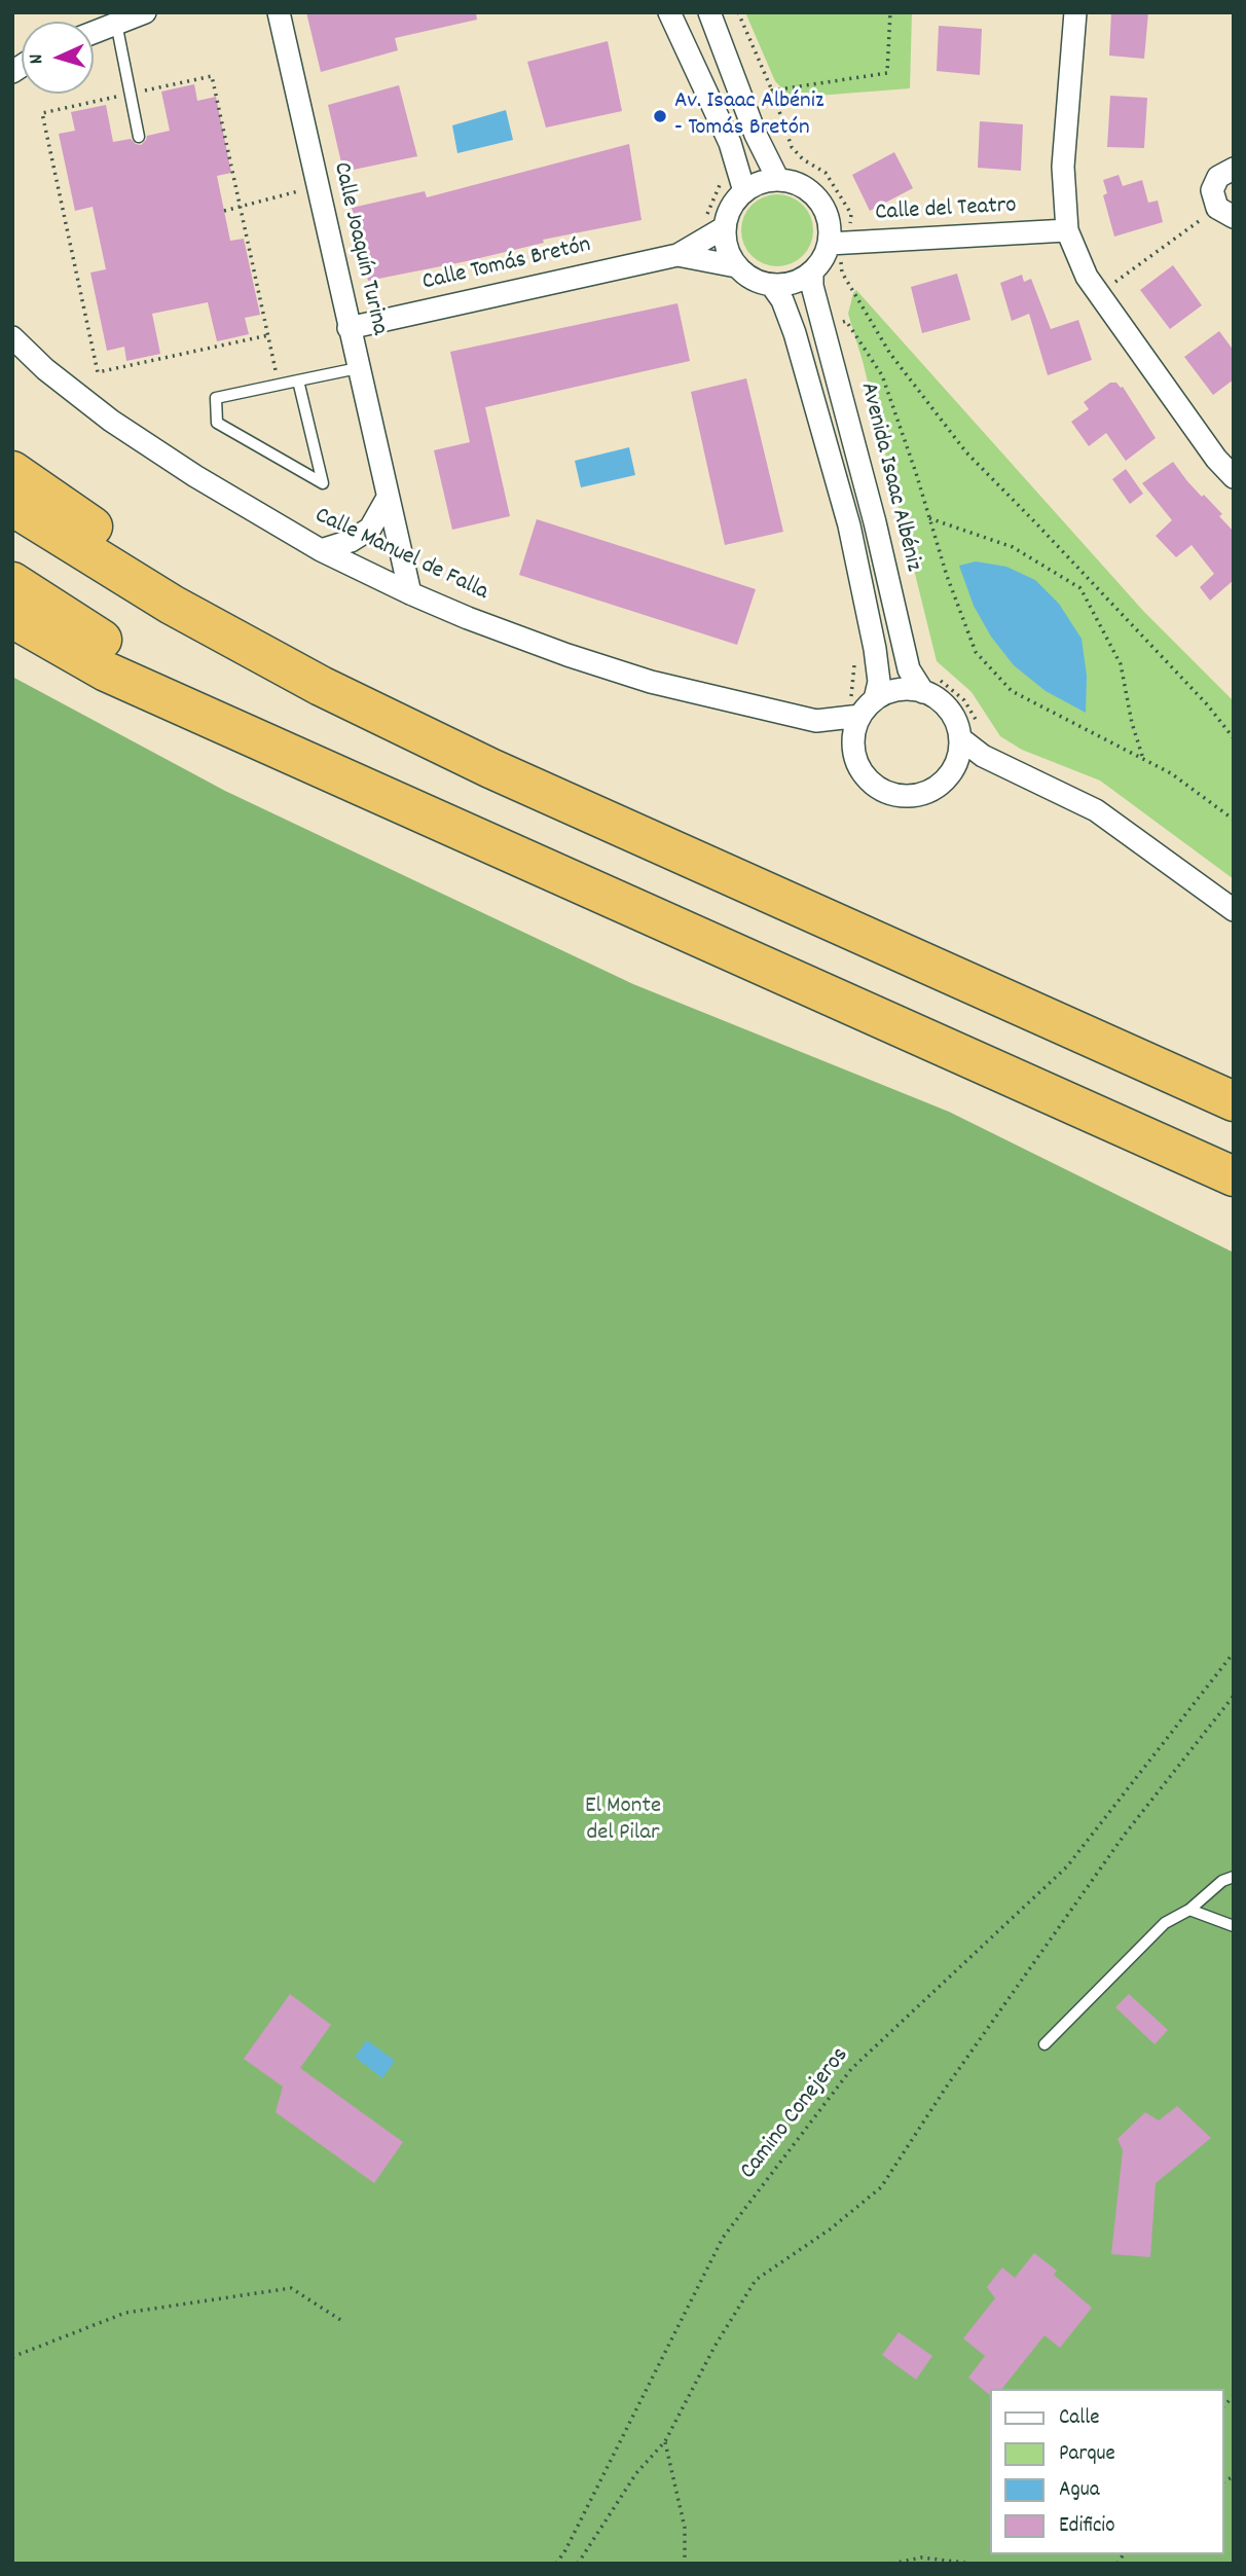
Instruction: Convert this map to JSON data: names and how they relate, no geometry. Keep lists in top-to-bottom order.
{
  "streets": {
    "street": [
      "Calle del Teatro",
      "Calle Joaquín Turina",
      "Calle Tomás Bretón",
      "Avenida Isaac Albéniz",
      "Calle Manuel de Falla"
    ],
    "path": ["Camino Conejeros"]
  },
  "crossings": [
    ["Calle del Teatro", "Calle Tomás Bretón"],
    ["Calle del Teatro", "Avenida Isaac Albéniz"],
    ["Calle Joaquín Turina", "Calle Tomás Bretón"],
    ["Calle Joaquín Turina", "Calle Manuel de Falla"],
    ["Calle Tomás Bretón", "Avenida Isaac Albéniz"],
    ["Avenida Isaac Albéniz", "Calle Manuel de Falla"]
  ],
  "parks": ["El Monte del Pilar"],
  "places": ["Av. Isaac Albéniz - Tomás Bretón"],
  "legend": [
    "Calle",
    "Parque",
    "Agua",
    "Edificio"
  ],
  "north": "left"
}
